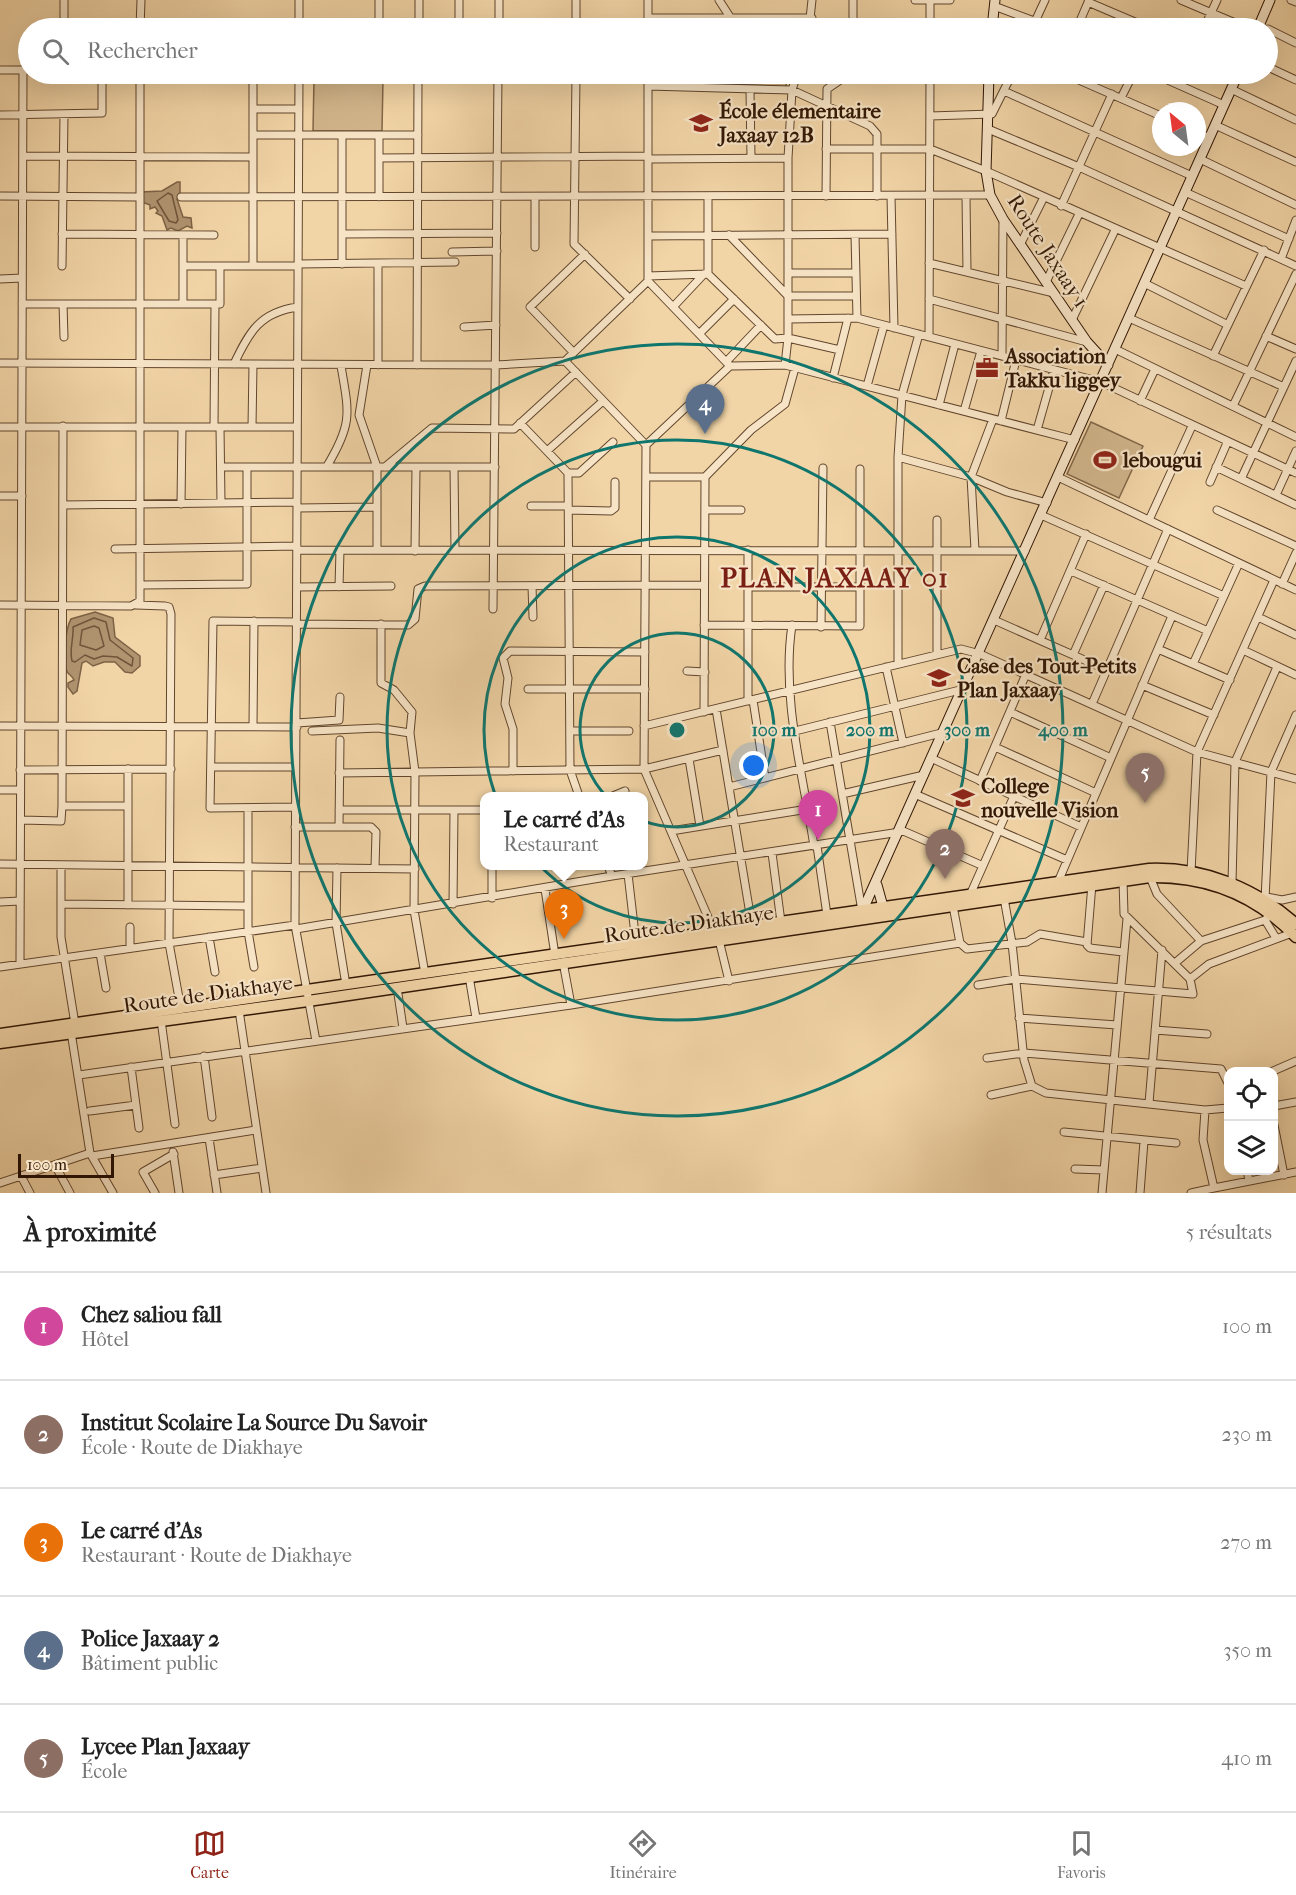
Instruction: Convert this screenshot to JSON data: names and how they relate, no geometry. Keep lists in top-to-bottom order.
{
  "streets": {
    "main road": ["Route de Diakhaye"],
    "street": ["Route Jaxaay 1"]
  },
  "districts": ["PLAN JAXAAY 01"],
  "places": {
    "school or university": ["École élementaire Jaxaay 12B", "Case des Tout-Petits Plan Jaxaay", "College nouvelle Vision"],
    "office": ["Association Takku liggey"],
    "sports": ["lebougui"]
  },
  "scale_bar": "100 m",
  "north": "top left",
  "page": {
    "search": "Rechercher",
    "pins": [
      "4",
      "5",
      "1",
      "2",
      "3"
    ],
    "popup": ["Le carré d'As", "Restaurant"],
    "scale": "100 m",
    "heading": ["À proximité", "5 résultats"],
    "list": [
      {
        "mark": "1",
        "name": "Chez saliou fall",
        "note": "Hôtel",
        "value": "100 m"
      },
      {
        "mark": "2",
        "name": "Institut Scolaire La Source Du Savoir",
        "note": "École · Route de Diakhaye",
        "value": "230 m"
      },
      {
        "mark": "3",
        "name": "Le carré d'As",
        "note": "Restaurant · Route de Diakhaye",
        "value": "270 m"
      },
      {
        "mark": "4",
        "name": "Police Jaxaay 2",
        "note": "Bâtiment public",
        "value": "350 m"
      },
      {
        "mark": "5",
        "name": "Lycee Plan Jaxaay",
        "note": "École",
        "value": "410 m"
      }
    ],
    "nav": ["Carte", "Itinéraire", "Favoris"]
  },
  "rings": [
    "100 m",
    "200 m",
    "300 m",
    "400 m"
  ]
}
